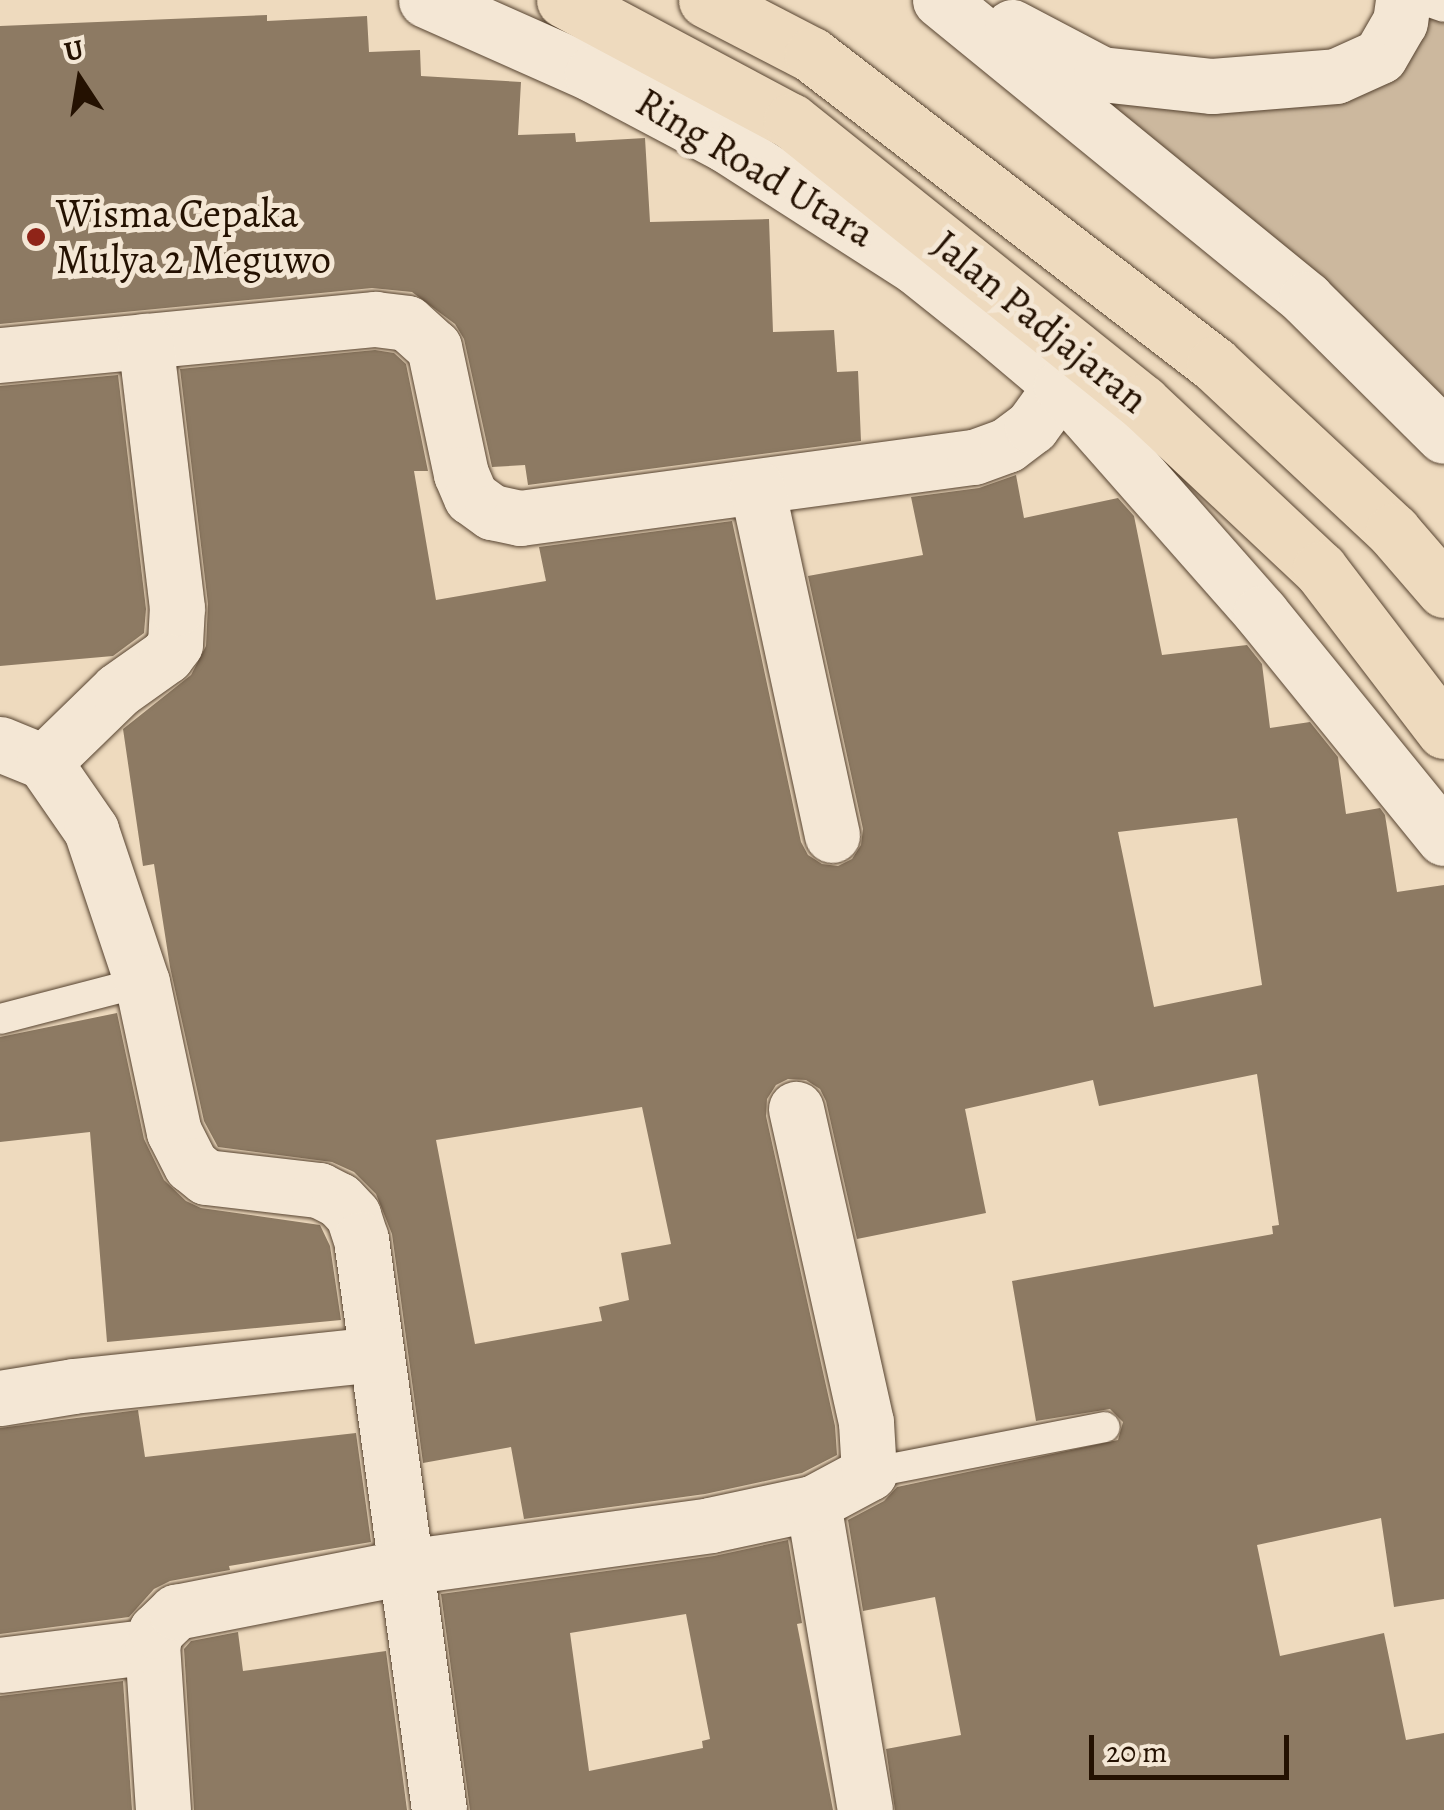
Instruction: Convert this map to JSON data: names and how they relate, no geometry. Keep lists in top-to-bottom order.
{
  "streets": {
    "highway": ["Jalan Padjajaran"],
    "street": ["Ring Road Utara"]
  },
  "places": ["Wisma Cepaka Mulya 2 Meguwo"],
  "scale_bar": "20 m",
  "north": "top"
}
